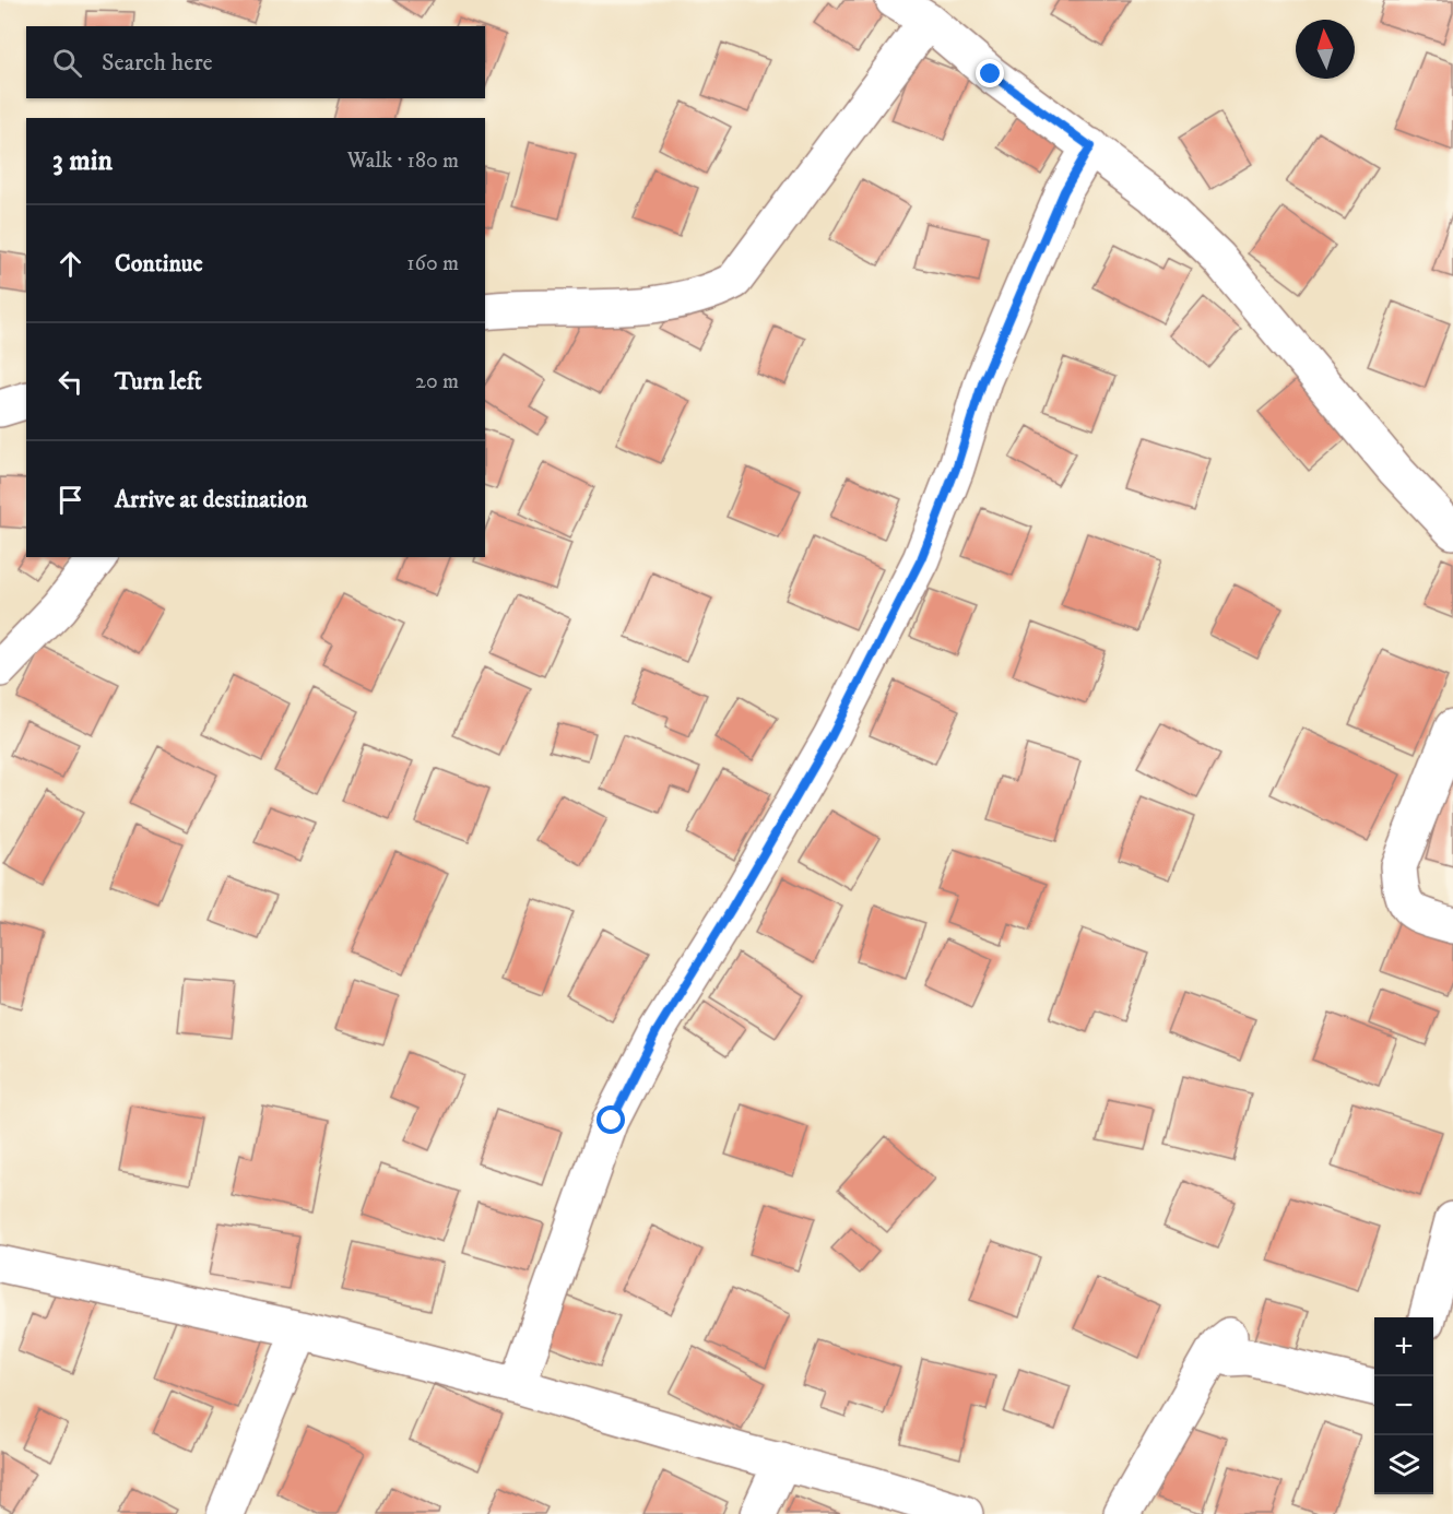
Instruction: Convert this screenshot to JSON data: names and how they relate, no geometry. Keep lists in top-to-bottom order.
{
  "north": "top",
  "page": {
    "search": "Search here",
    "heading": ["3 min", "Walk · 180 m"],
    "list": [
      ["Continue", "160 m"],
      ["Turn left", "20 m"],
      "Arrive at destination"
    ],
    "map_buttons": ["+", "−"]
  }
}
